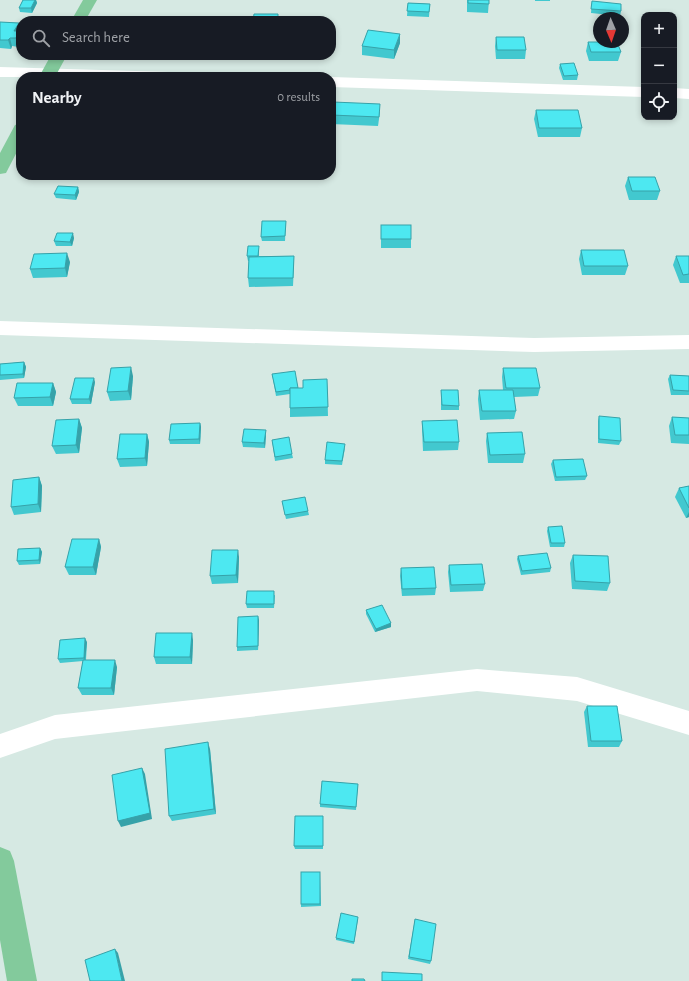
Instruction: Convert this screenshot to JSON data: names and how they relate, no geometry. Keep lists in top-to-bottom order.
{
  "north": "bottom",
  "page": {
    "map_buttons": ["+", "−"],
    "search": "Search here",
    "heading": ["Nearby", "0 results"]
  }
}
